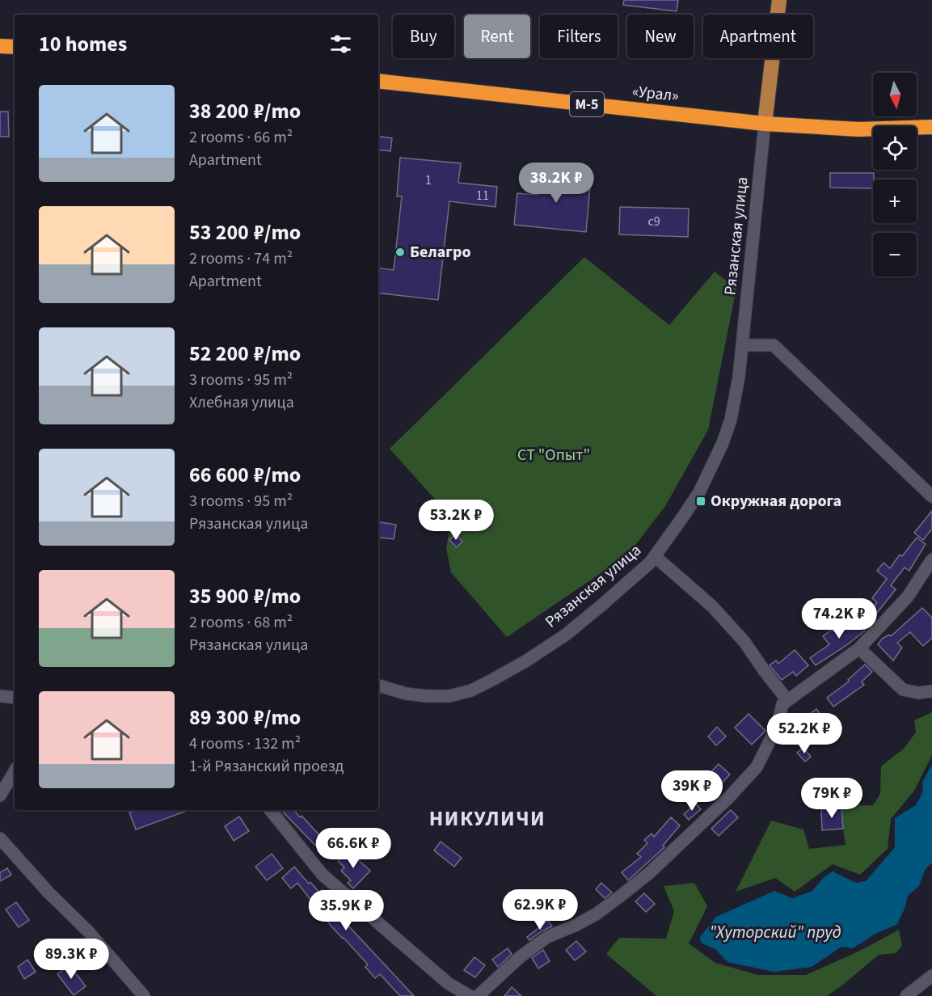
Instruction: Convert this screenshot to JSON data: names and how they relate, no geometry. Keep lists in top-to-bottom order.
{
  "streets": {
    "highway": ["«Урал»", "М-5"],
    "street": ["Рязанская улица"]
  },
  "crossings": [
    ["«Урал»", "Рязанская улица"]
  ],
  "districts": ["НИКУЛИЧИ"],
  "water": ["\"Хуторский\" пруд"],
  "parks": ["СТ \"Опыт\""],
  "places": {
    "other": ["Белагро"],
    "transit": ["Окружная дорога"]
  },
  "house_numbers": ["1", "11", "с9"],
  "north": "bottom",
  "page": {
    "chip": [
      "Buy",
      "Rent",
      "Filters",
      "New",
      "Apartment"
    ],
    "heading": "10 homes",
    "map_buttons": ["+", "−"],
    "list": [
      {
        "name": "38 200 ₽/mo",
        "note": "2 rooms · 66 m² · Apartment"
      },
      {
        "name": "53 200 ₽/mo",
        "note": "2 rooms · 74 m² · Apartment"
      },
      {
        "name": "52 200 ₽/mo",
        "note": "3 rooms · 95 m² · Хлебная улица"
      },
      {
        "name": "66 600 ₽/mo",
        "note": "3 rooms · 95 m² · Рязанская улица"
      },
      {
        "name": "35 900 ₽/mo",
        "note": "2 rooms · 68 m² · Рязанская улица"
      },
      {
        "name": "89 300 ₽/mo",
        "note": "4 rooms · 132 m² · 1-й Рязанский проезд"
      }
    ],
    "price": [
      "38.2K ₽",
      "53.2K ₽",
      "74.2K ₽",
      "52.2K ₽",
      "39K ₽",
      "79K ₽",
      "66.6K ₽",
      "62.9K ₽",
      "35.9K ₽",
      "89.3K ₽"
    ]
  }
}
